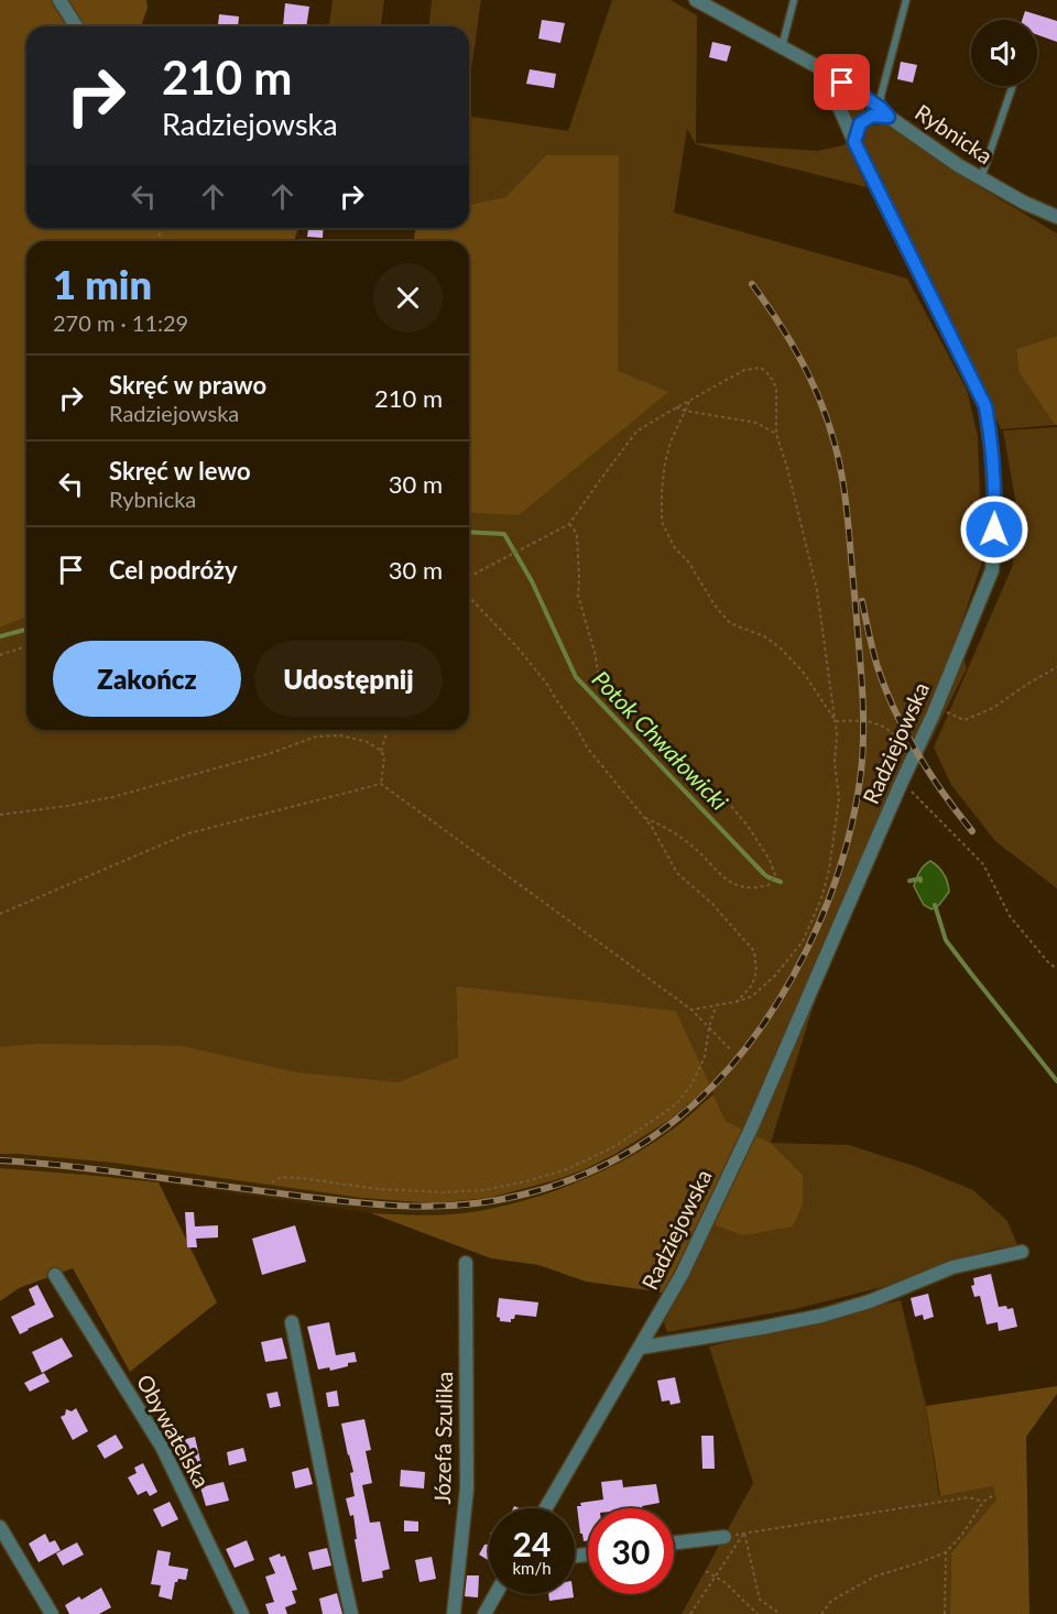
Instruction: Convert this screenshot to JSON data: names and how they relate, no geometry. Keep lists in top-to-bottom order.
{
  "streets": {
    "street": [
      "Rybnicka",
      "Radziejowska",
      "Obywatelska",
      "Józefa Szulika"
    ]
  },
  "crossings": [
    ["Rybnicka", "Radziejowska"]
  ],
  "water": ["Potok Chwałowicki"],
  "page": {
    "turn": ["210 m", "Radziejowska"],
    "heading": ["1 min", "270 m · 11:29"],
    "list": [
      {
        "name": "Skręć w prawo",
        "note": "Radziejowska",
        "value": "210 m"
      },
      {
        "name": "Skręć w lewo",
        "note": "Rybnicka",
        "value": "30 m"
      },
      {
        "name": "Cel podróży",
        "value": "30 m"
      }
    ],
    "buttons": ["Zakończ", "Udostępnij"],
    "speed": "24 km/h",
    "limit": "30"
  }
}
